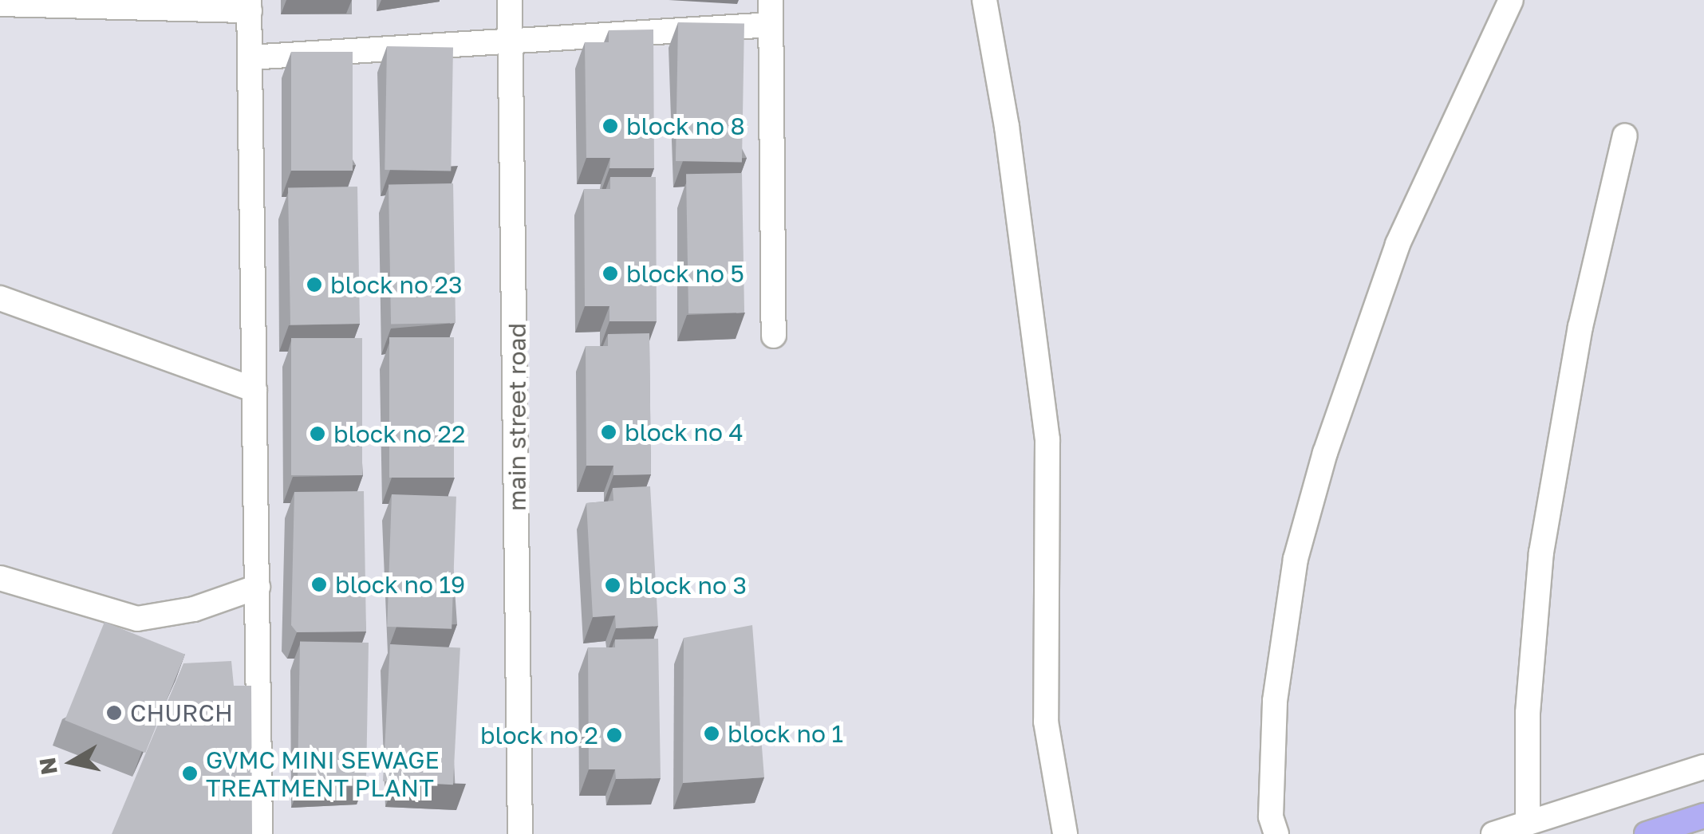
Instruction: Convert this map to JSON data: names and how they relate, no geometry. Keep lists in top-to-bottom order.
{
  "streets": {
    "street": ["main street road"]
  },
  "places": [
    "block no 8",
    "block no 5",
    "block no 23",
    "block no 4",
    "block no 22",
    "block no 19",
    "block no 3",
    "CHURCH",
    "block no 1",
    "block no 2",
    "GVMC MINI SEWAGE TREATMENT PLANT"
  ],
  "north": "left"
}
